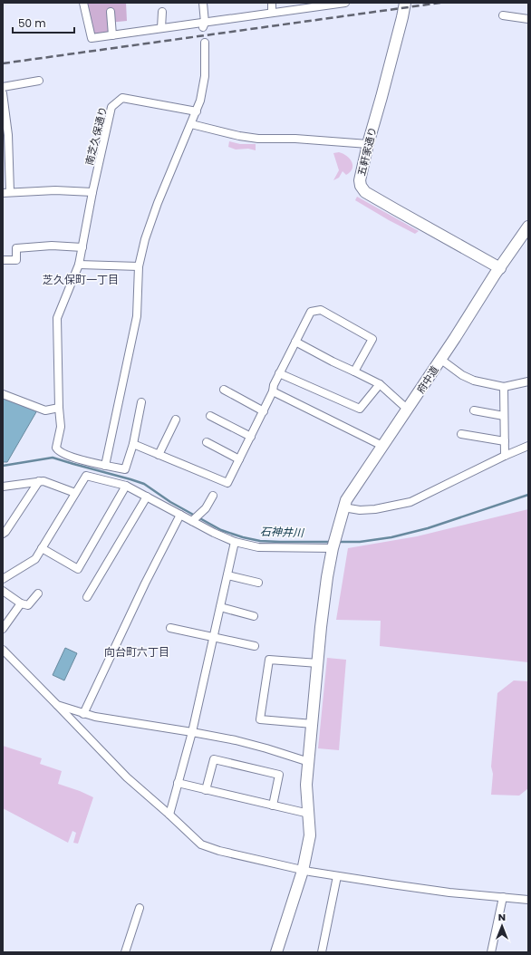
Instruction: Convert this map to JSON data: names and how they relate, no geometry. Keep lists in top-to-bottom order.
{
  "streets": {
    "street": ["南芝久保通り", "五軒家通り", "府中道"]
  },
  "crossings": [
    ["五軒家通り", "府中道"]
  ],
  "districts": ["芝久保町一丁目", "向台町六丁目"],
  "water": ["石神井川"],
  "scale_bar": "50 m",
  "north": "top"
}
